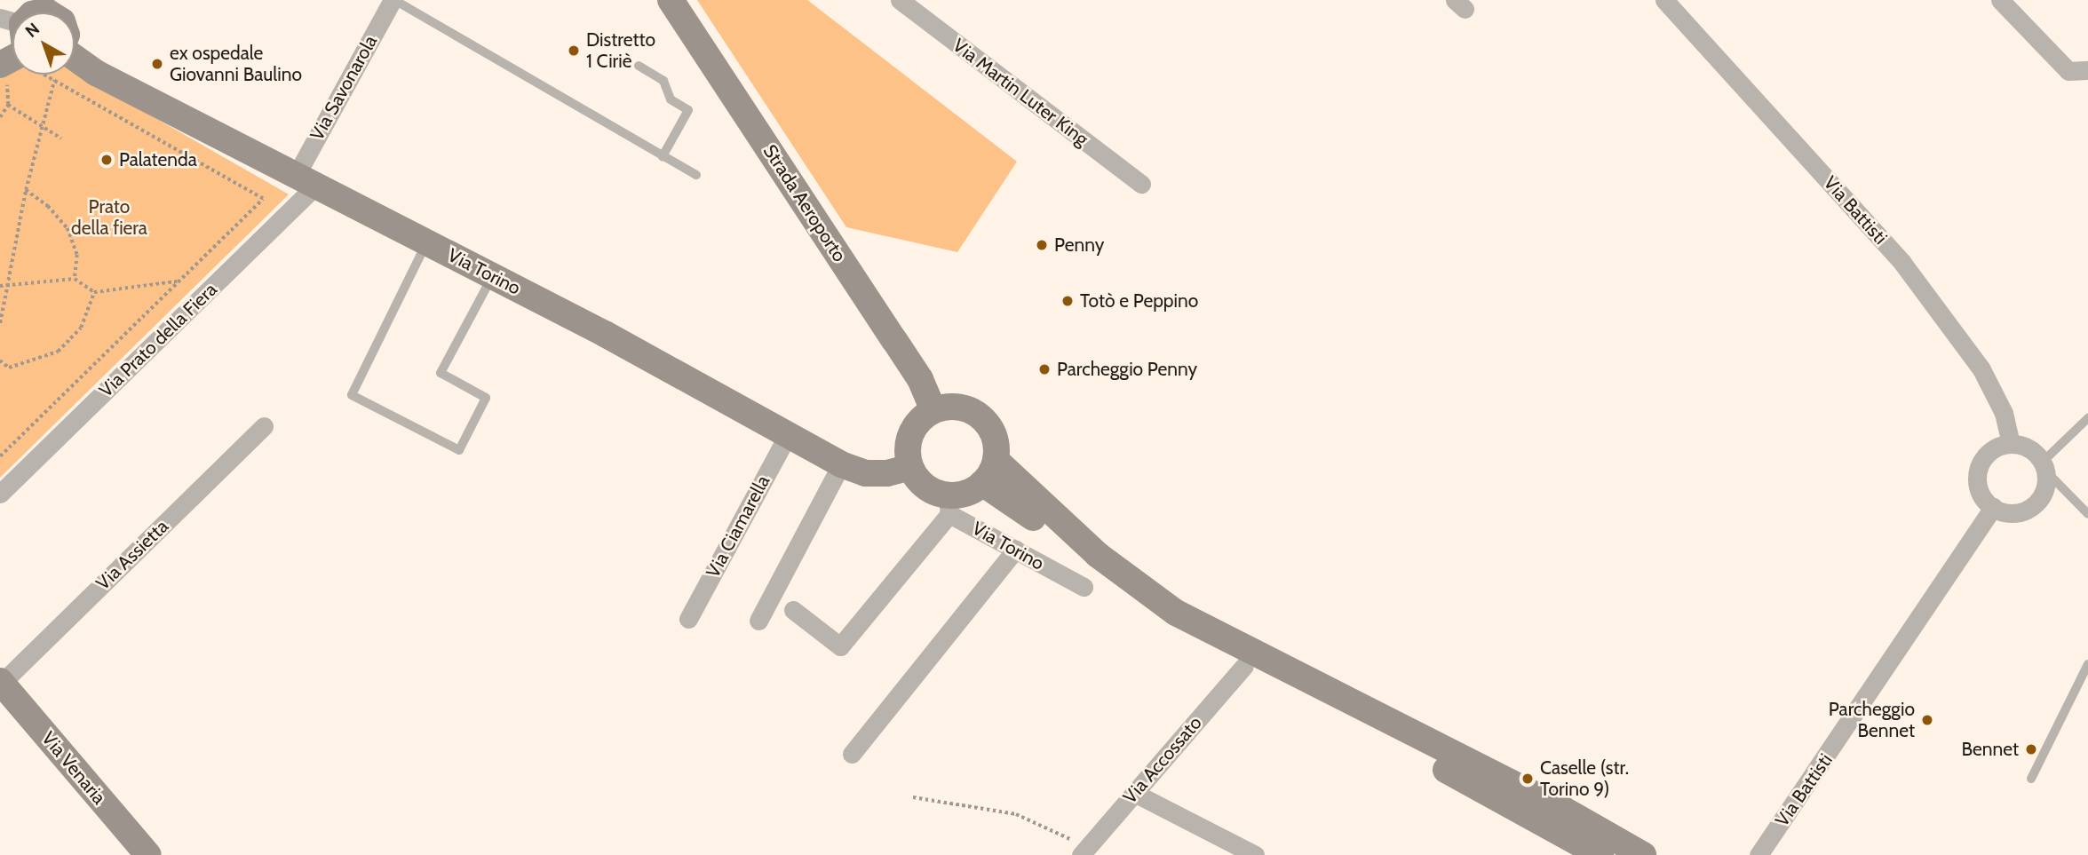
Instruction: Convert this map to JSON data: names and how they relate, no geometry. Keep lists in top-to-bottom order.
{
  "streets": {
    "main road": ["Strada Aeroporto", "Via Torino", "Via Venaria"],
    "street": [
      "Via Savonarola",
      "Via Martin Luter King",
      "Via Battisti",
      "Via Prato della Fiera",
      "Via Ciamarella",
      "Via Assietta",
      "Via Accossato"
    ]
  },
  "crossings": [
    ["Via Savonarola", "Via Torino"],
    ["Via Savonarola", "Via Prato della Fiera"],
    ["Strada Aeroporto", "Via Torino"],
    ["Via Torino", "Via Prato della Fiera"],
    ["Via Torino", "Via Ciamarella"],
    ["Via Assietta", "Via Venaria"]
  ],
  "parks": ["Prato della fiera"],
  "places": [
    "Distretto 1 Ciriè",
    "ex ospedale Giovanni Baulino",
    "Palatenda",
    "Penny",
    "Totò e Peppino",
    "Parcheggio Penny",
    "Parcheggio Bennet",
    "Bennet",
    "Caselle (str. Torino 9)"
  ],
  "north": "top left"
}
